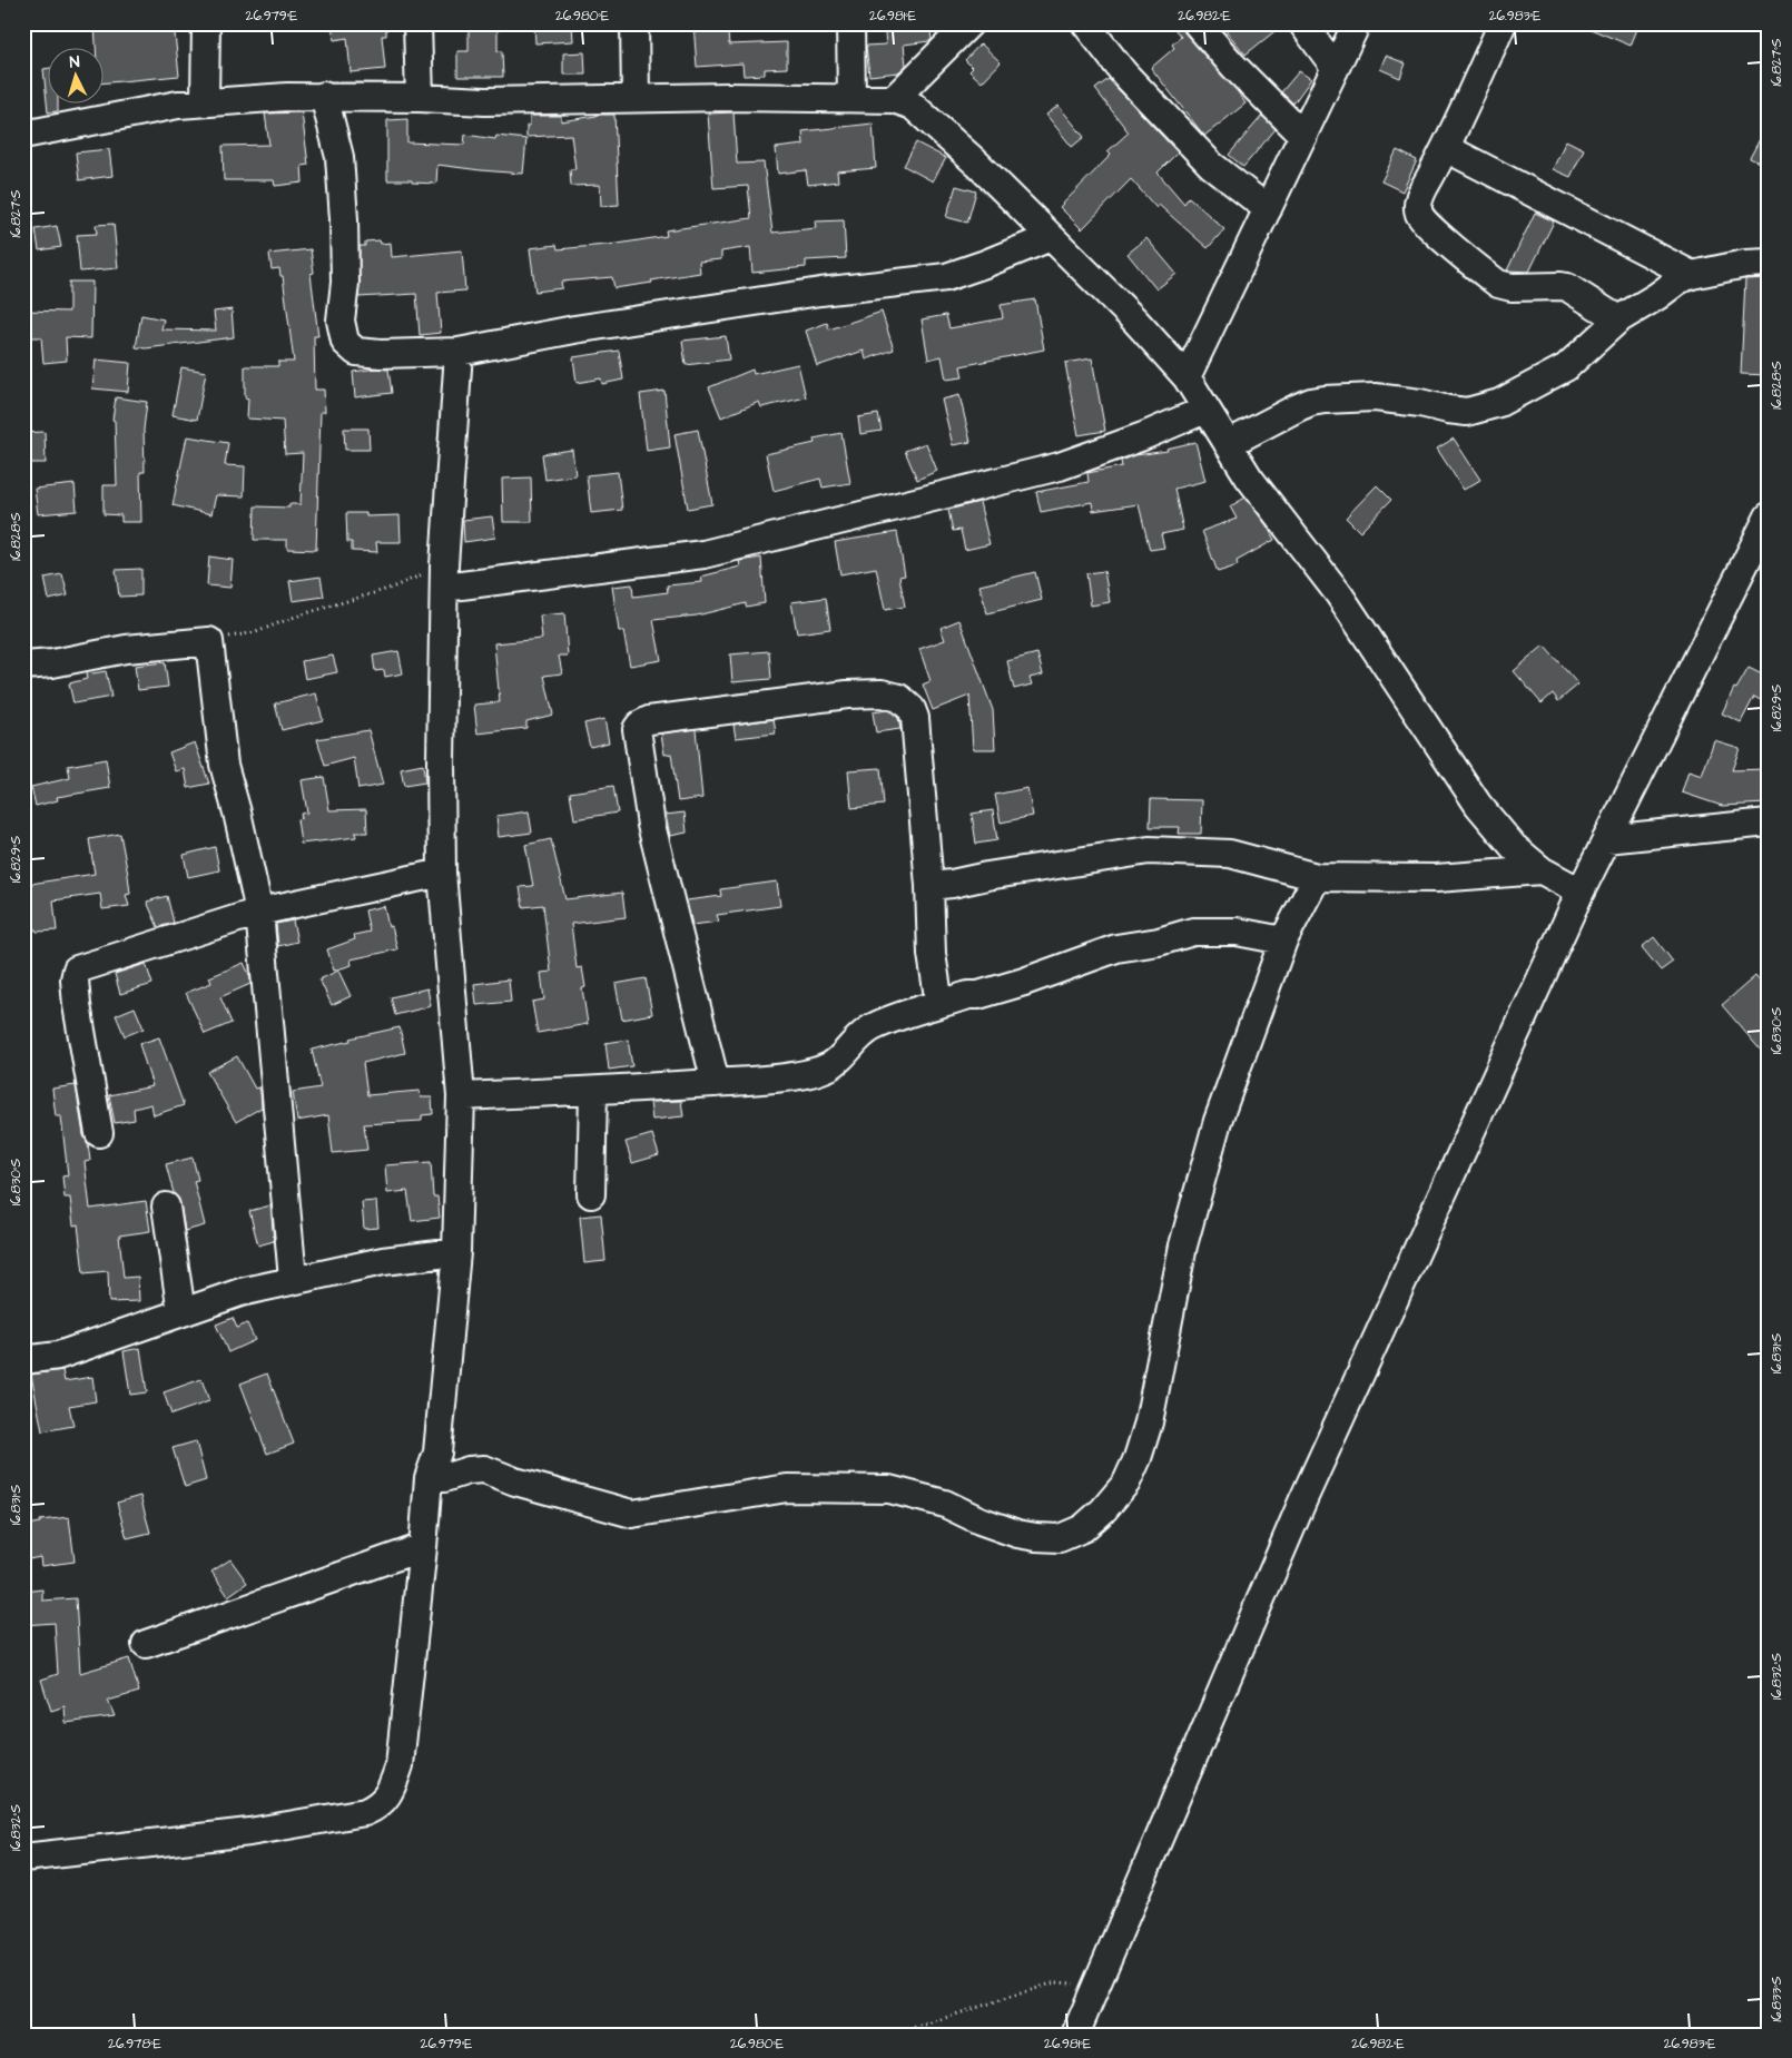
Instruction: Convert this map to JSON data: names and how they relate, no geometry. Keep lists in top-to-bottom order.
{
  "north": "top",
  "coordinates": [
    "26.979°E",
    "26.980°E",
    "26.981°E",
    "26.982°E",
    "26.983°E",
    "16.827°S",
    "16.828°S",
    "16.829°S",
    "16.830°S",
    "16.831°S",
    "16.832°S",
    "16.833°S",
    "26.978°E"
  ]
}
